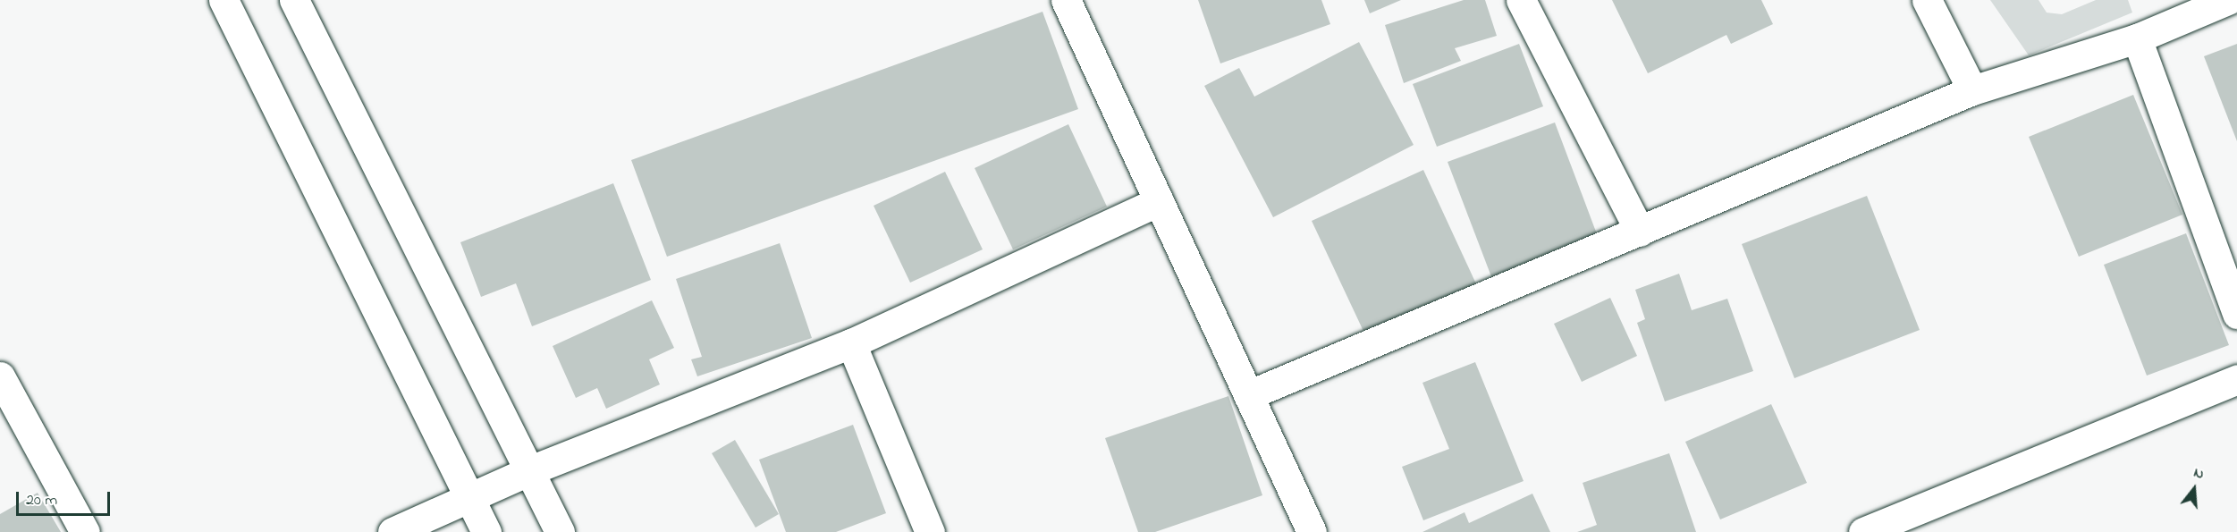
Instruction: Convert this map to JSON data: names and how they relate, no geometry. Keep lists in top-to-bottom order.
{
  "scale_bar": "20 m",
  "north": "top"
}
